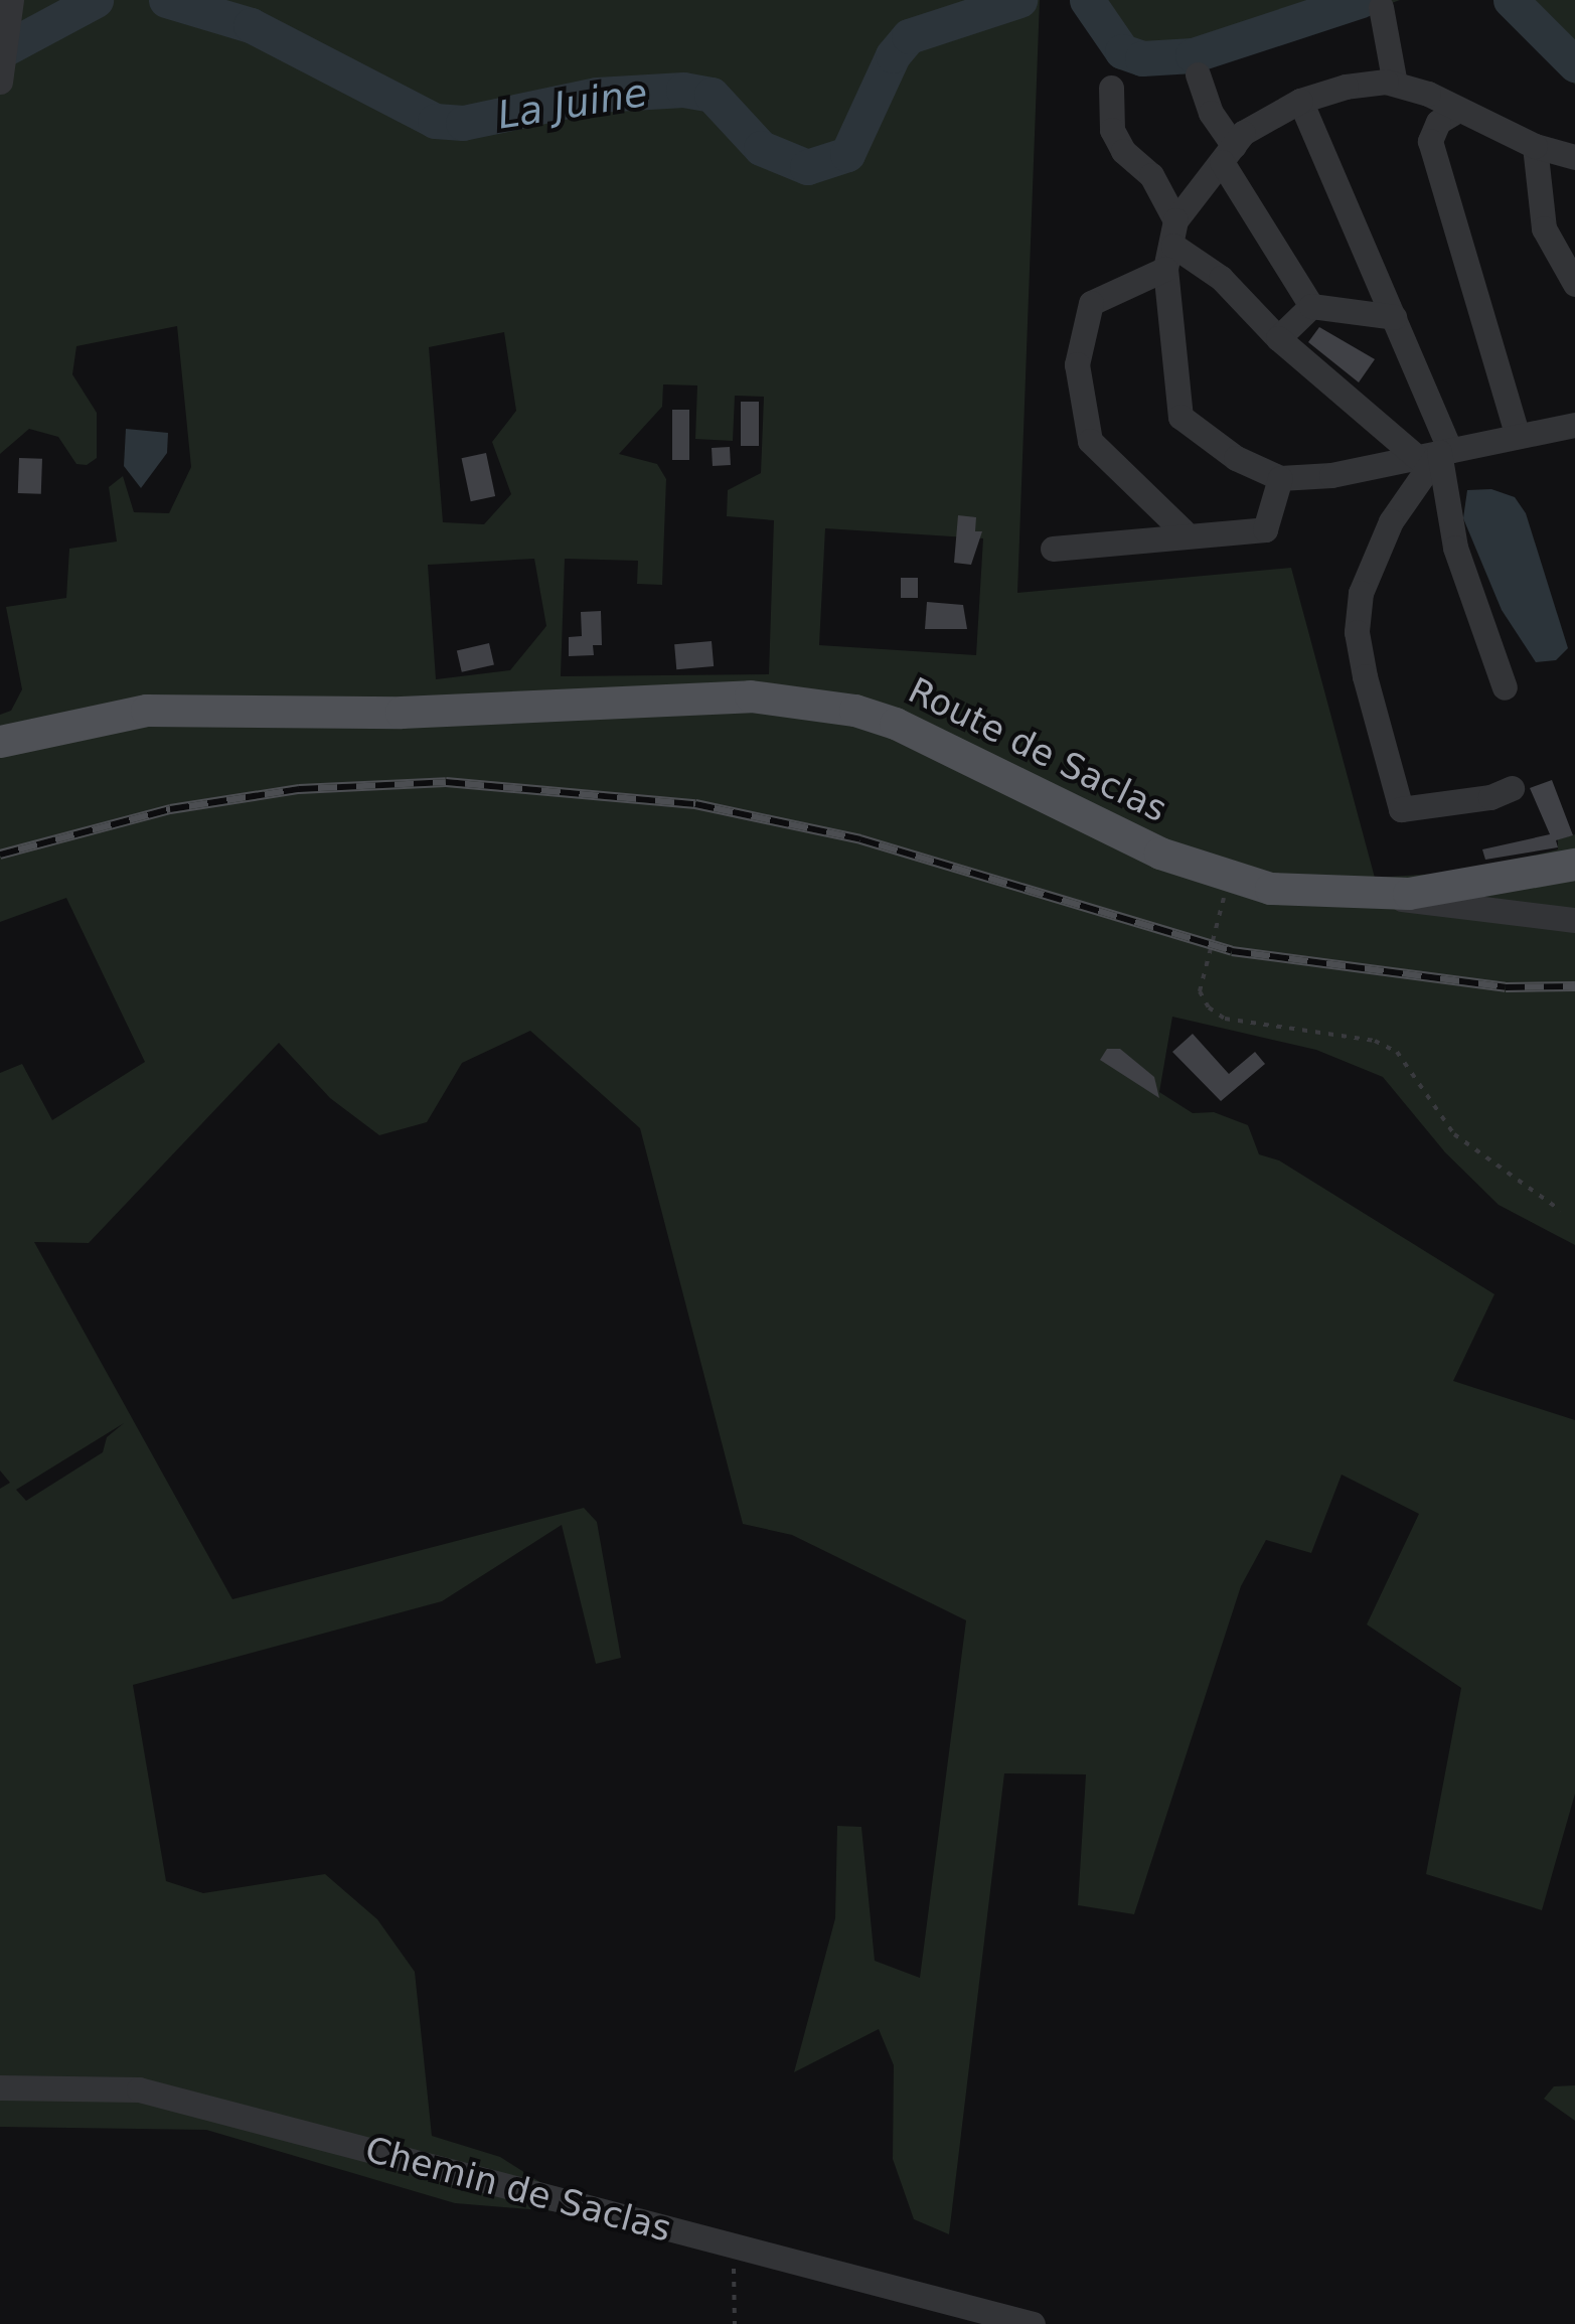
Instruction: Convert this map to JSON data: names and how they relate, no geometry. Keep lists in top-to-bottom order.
{
  "streets": {
    "main road": ["Route de Saclas"],
    "street": ["Chemin de Saclas"]
  },
  "water": ["La Juine"]
}
